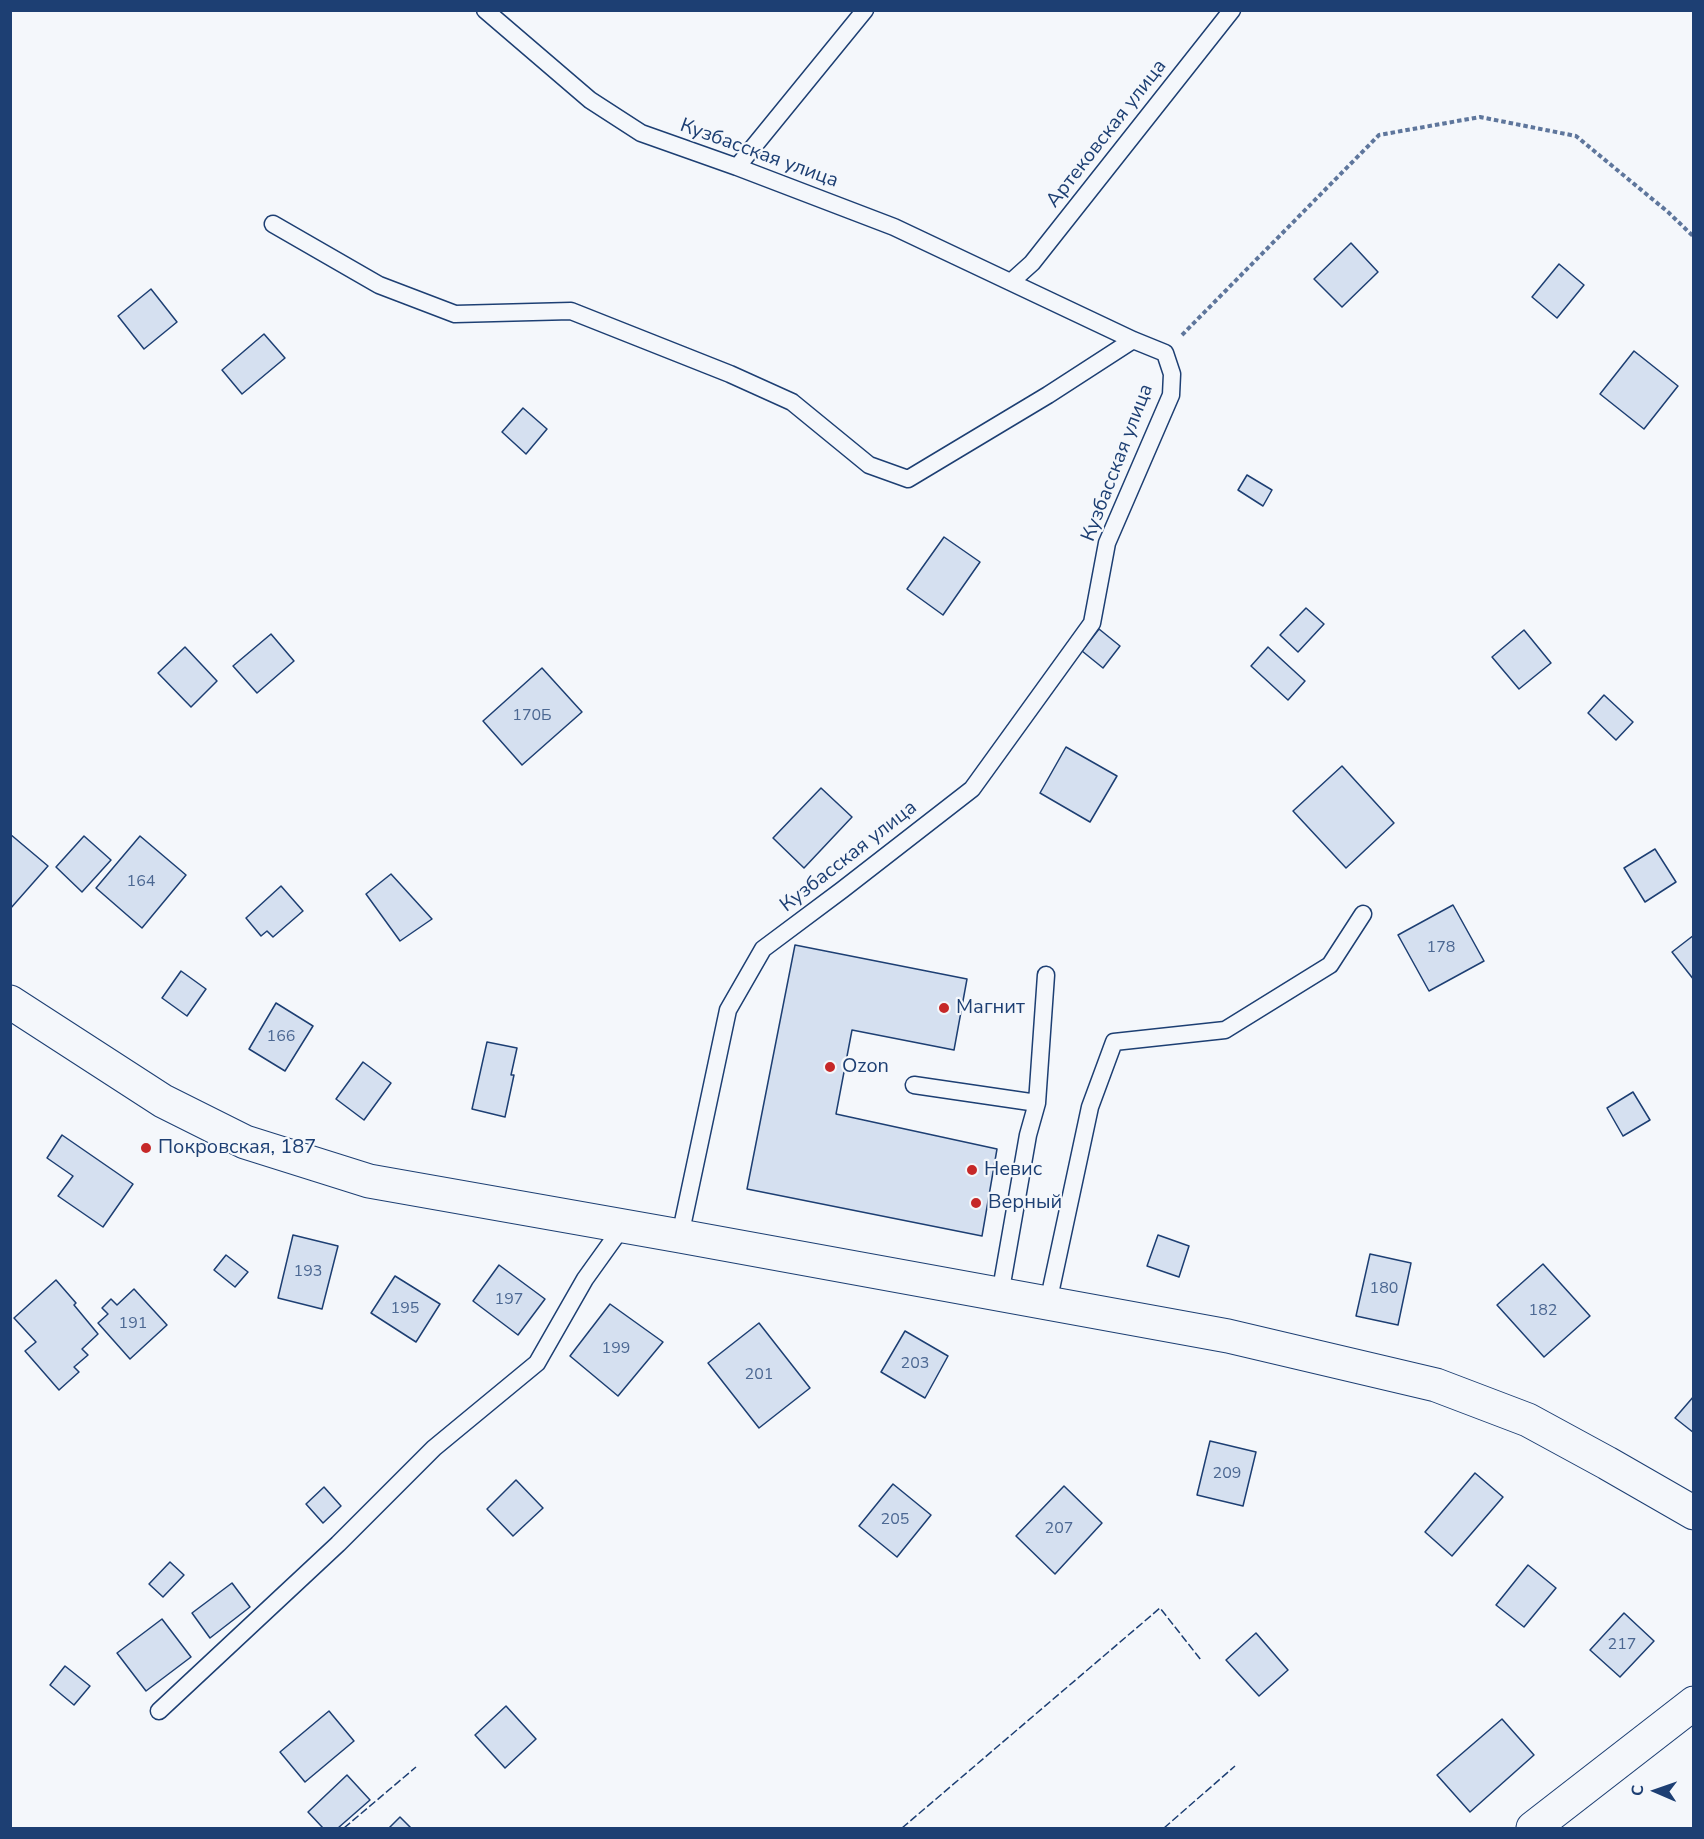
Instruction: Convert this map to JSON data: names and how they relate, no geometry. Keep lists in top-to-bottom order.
{
  "streets": {
    "lane": ["Артековская улица", "Кузбасская улица"]
  },
  "crossings": [
    ["Артековская улица", "Кузбасская улица"]
  ],
  "places": [
    "Магнит",
    "Ozon",
    "Покровская, 187",
    "Невис",
    "Верный"
  ],
  "house_numbers": [
    "170Б",
    "164",
    "178",
    "166",
    "193",
    "180",
    "197",
    "195",
    "182",
    "191",
    "199",
    "203",
    "201",
    "209",
    "205",
    "207",
    "217"
  ],
  "north": "left"
}
